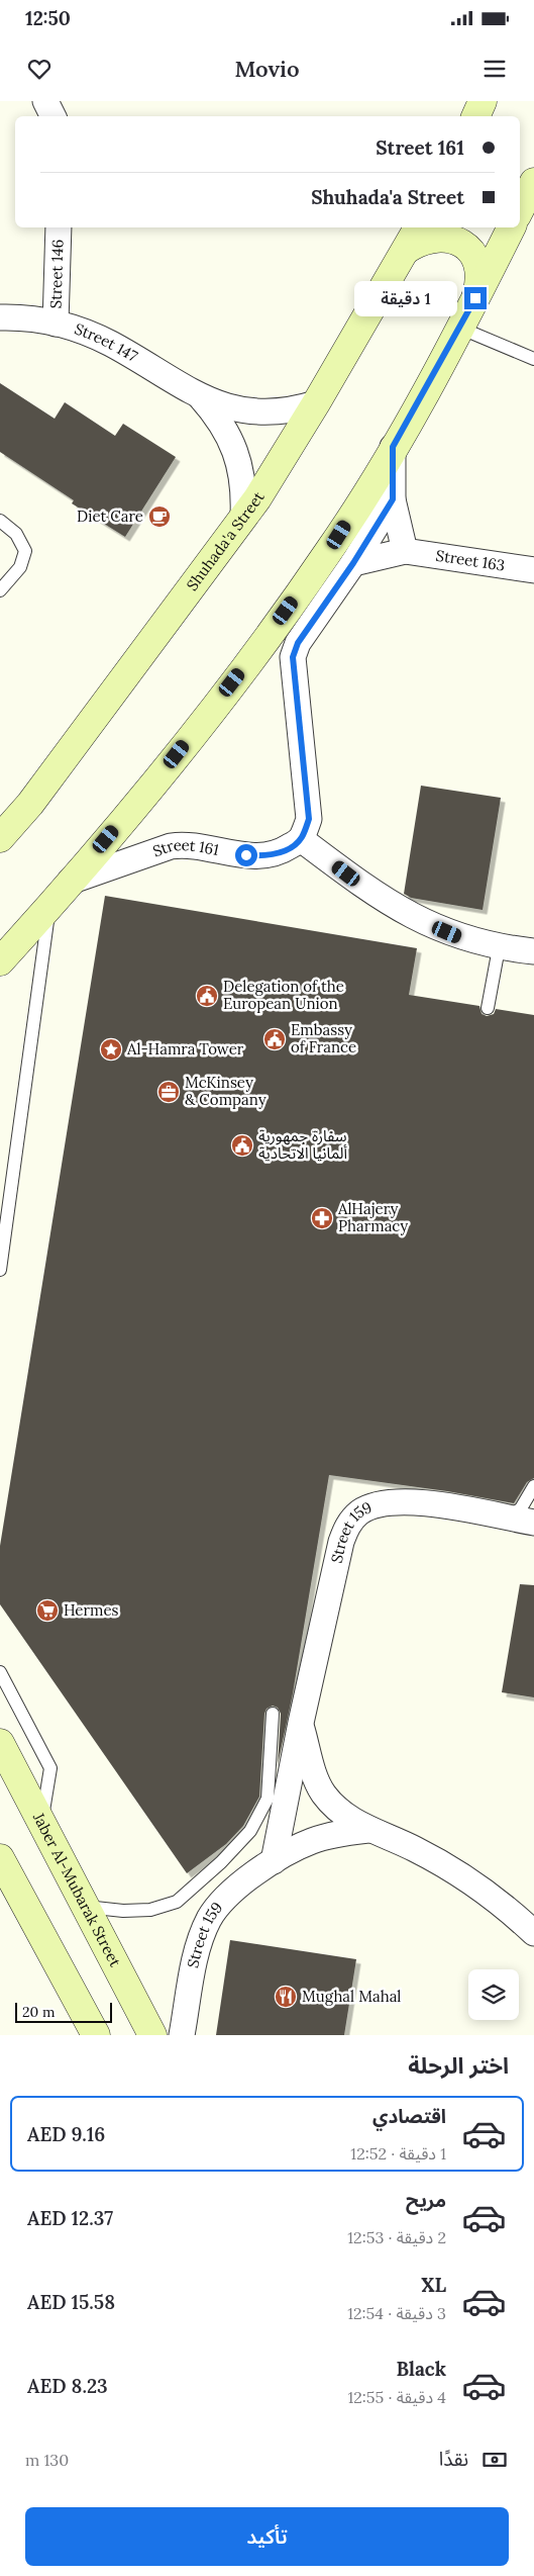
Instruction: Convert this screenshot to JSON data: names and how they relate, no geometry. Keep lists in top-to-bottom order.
{
  "streets": {
    "main road": ["Shuhada'a Street", "Jaber Al-Mubarak Street"],
    "street": [
      "Street 146",
      "Street 147",
      "Street 163",
      "Street 161",
      "Street 159"
    ]
  },
  "crossings": [
    ["Street 146", "Street 147"],
    ["Street 147", "Shuhada'a Street"]
  ],
  "places": {
    "cafe": ["Diet Care"],
    "public building": ["Delegation of the European Union", "Embassy of France", "سفارة جمهورية ألمانيا الاتحادية"],
    "place": ["Al-Hamra Tower"],
    "office": ["McKinsey & Company"],
    "pharmacy": ["AlHajery Pharmacy"],
    "supermarket": ["Hermes"],
    "restaurant": ["Mughal Mahal"]
  },
  "scale_bar": "20 m",
  "page": {
    "status": "12:50",
    "header": "Movio",
    "banner": ["Street 161", "Shuhada'a Street"],
    "bubble": "1 دقيقة",
    "scale": "20 m",
    "heading": "اختر الرحلة",
    "list": [
      {
        "name": "اقتصادي",
        "note": "1 دقيقة · 12:52",
        "value": "AED 9.16"
      },
      {
        "name": "مريح",
        "note": "2 دقيقة · 12:53",
        "value": "AED 12.37"
      },
      {
        "name": "XL",
        "note": "3 دقيقة · 12:54",
        "value": "AED 15.58"
      },
      {
        "name": "Black",
        "note": "4 دقيقة · 12:55",
        "value": "AED 8.23"
      }
    ],
    "pay": ["نقدًا", "130 m"],
    "buttons": "تأكيد"
  }
}
